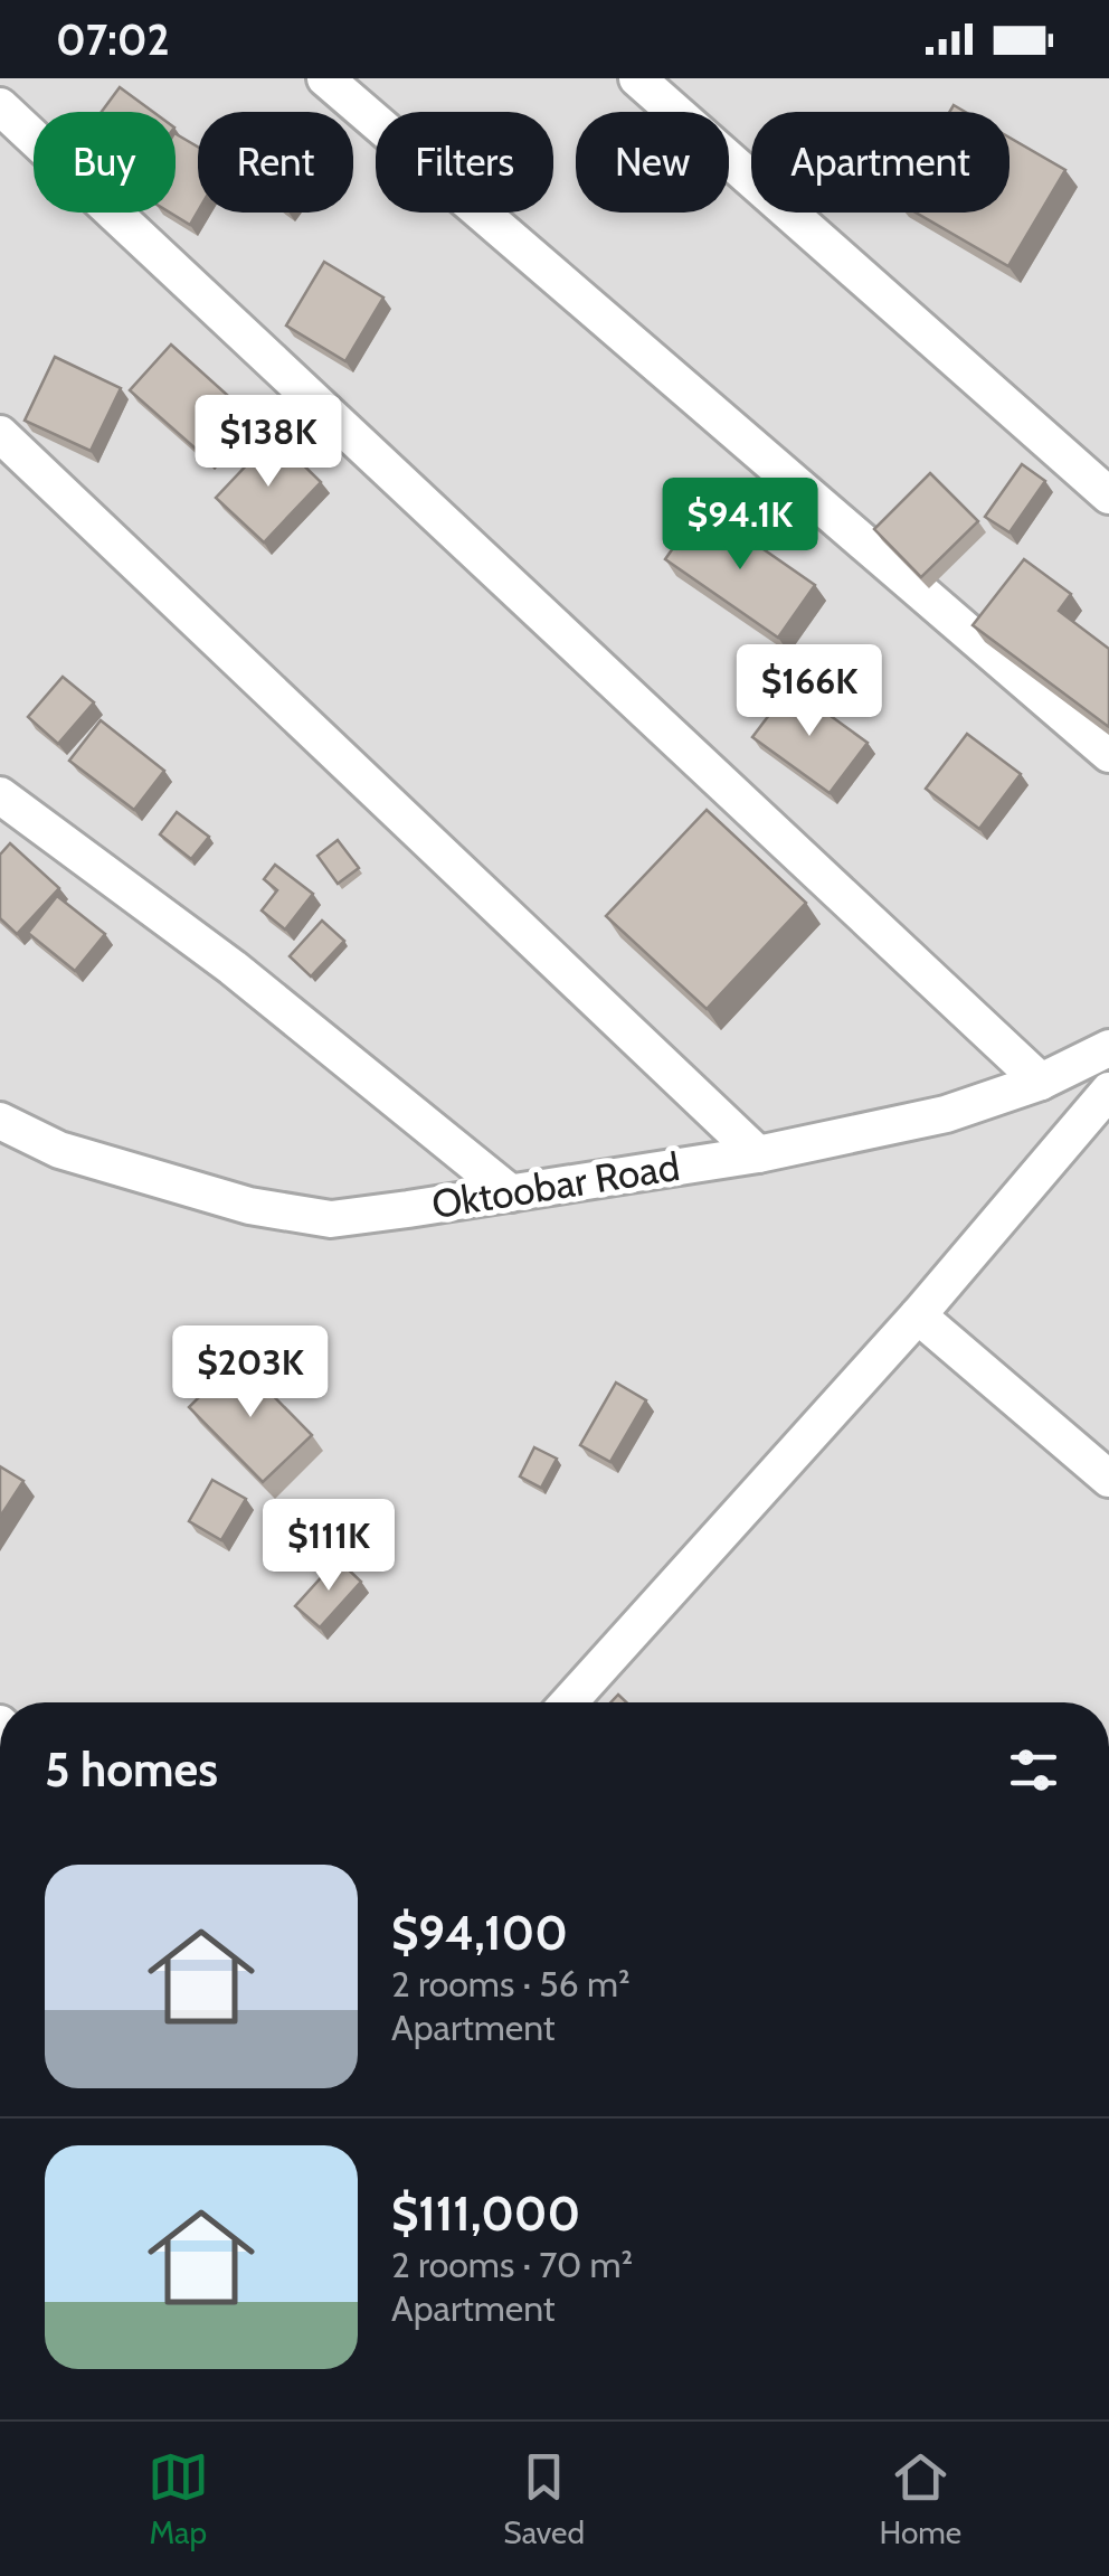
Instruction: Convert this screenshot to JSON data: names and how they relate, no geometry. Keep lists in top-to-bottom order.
{
  "streets": {
    "street": ["Oktoobar Road"]
  },
  "page": {
    "status": "07:02",
    "chip": [
      "Buy",
      "Rent",
      "Filters",
      "New",
      "Apartment"
    ],
    "price": [
      "$138K",
      "$94.1K",
      "$166K",
      "$203K",
      "$111K"
    ],
    "heading": "5 homes",
    "list": [
      {
        "name": "$94,100",
        "note": "2 rooms · 56 m² · Apartment"
      },
      {
        "name": "$111,000",
        "note": "2 rooms · 70 m² · Apartment"
      }
    ],
    "tabs": ["Map", "Saved", "Home"]
  }
}
